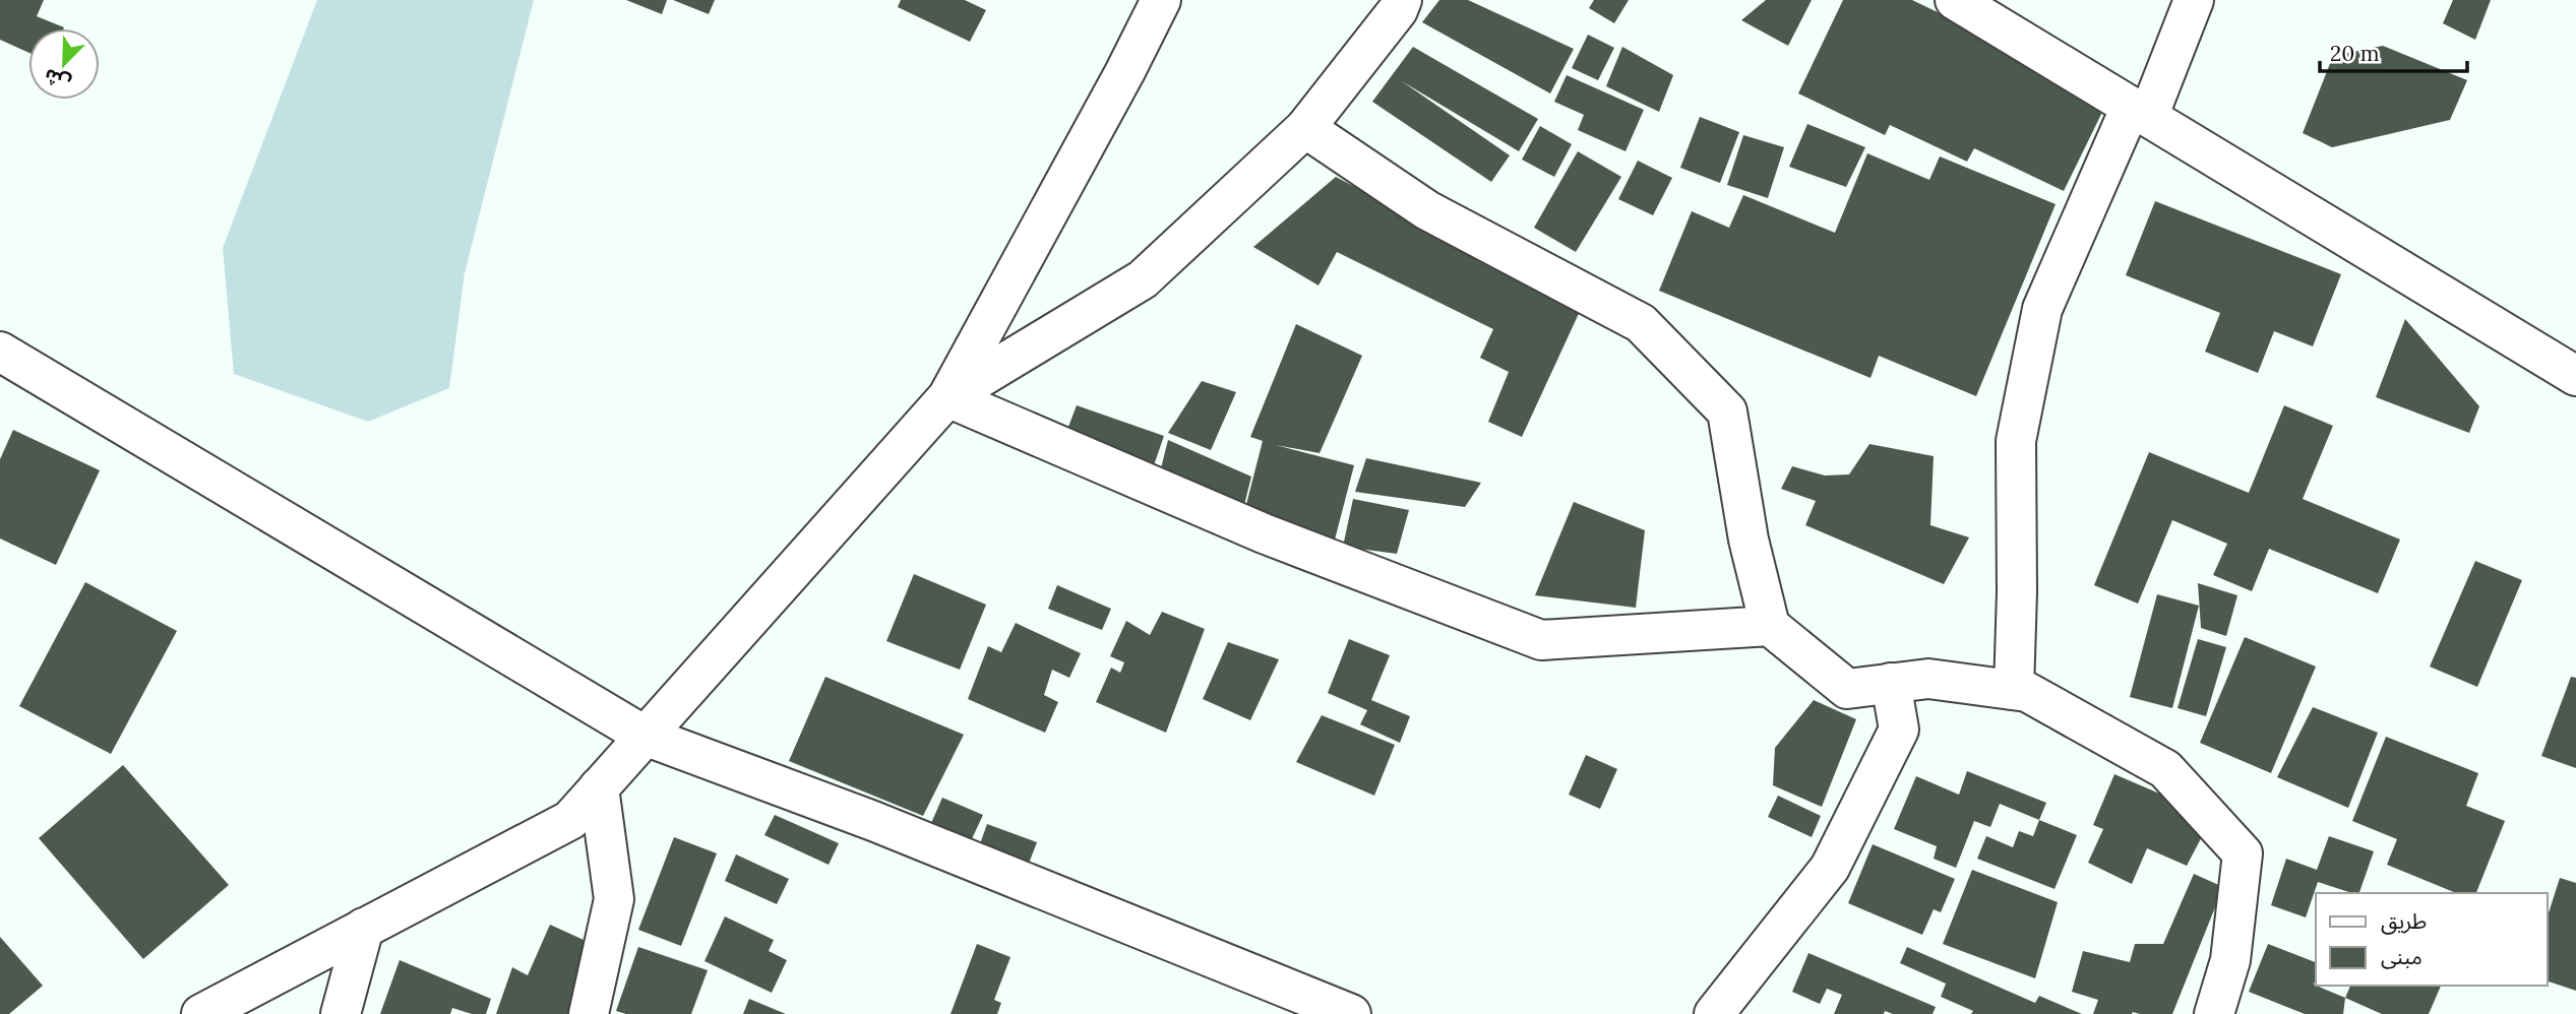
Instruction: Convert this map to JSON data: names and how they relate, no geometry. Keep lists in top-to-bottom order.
{
  "legend": ["طريق", "مبنى"],
  "scale_bar": "20 m",
  "north": "bottom left"
}
